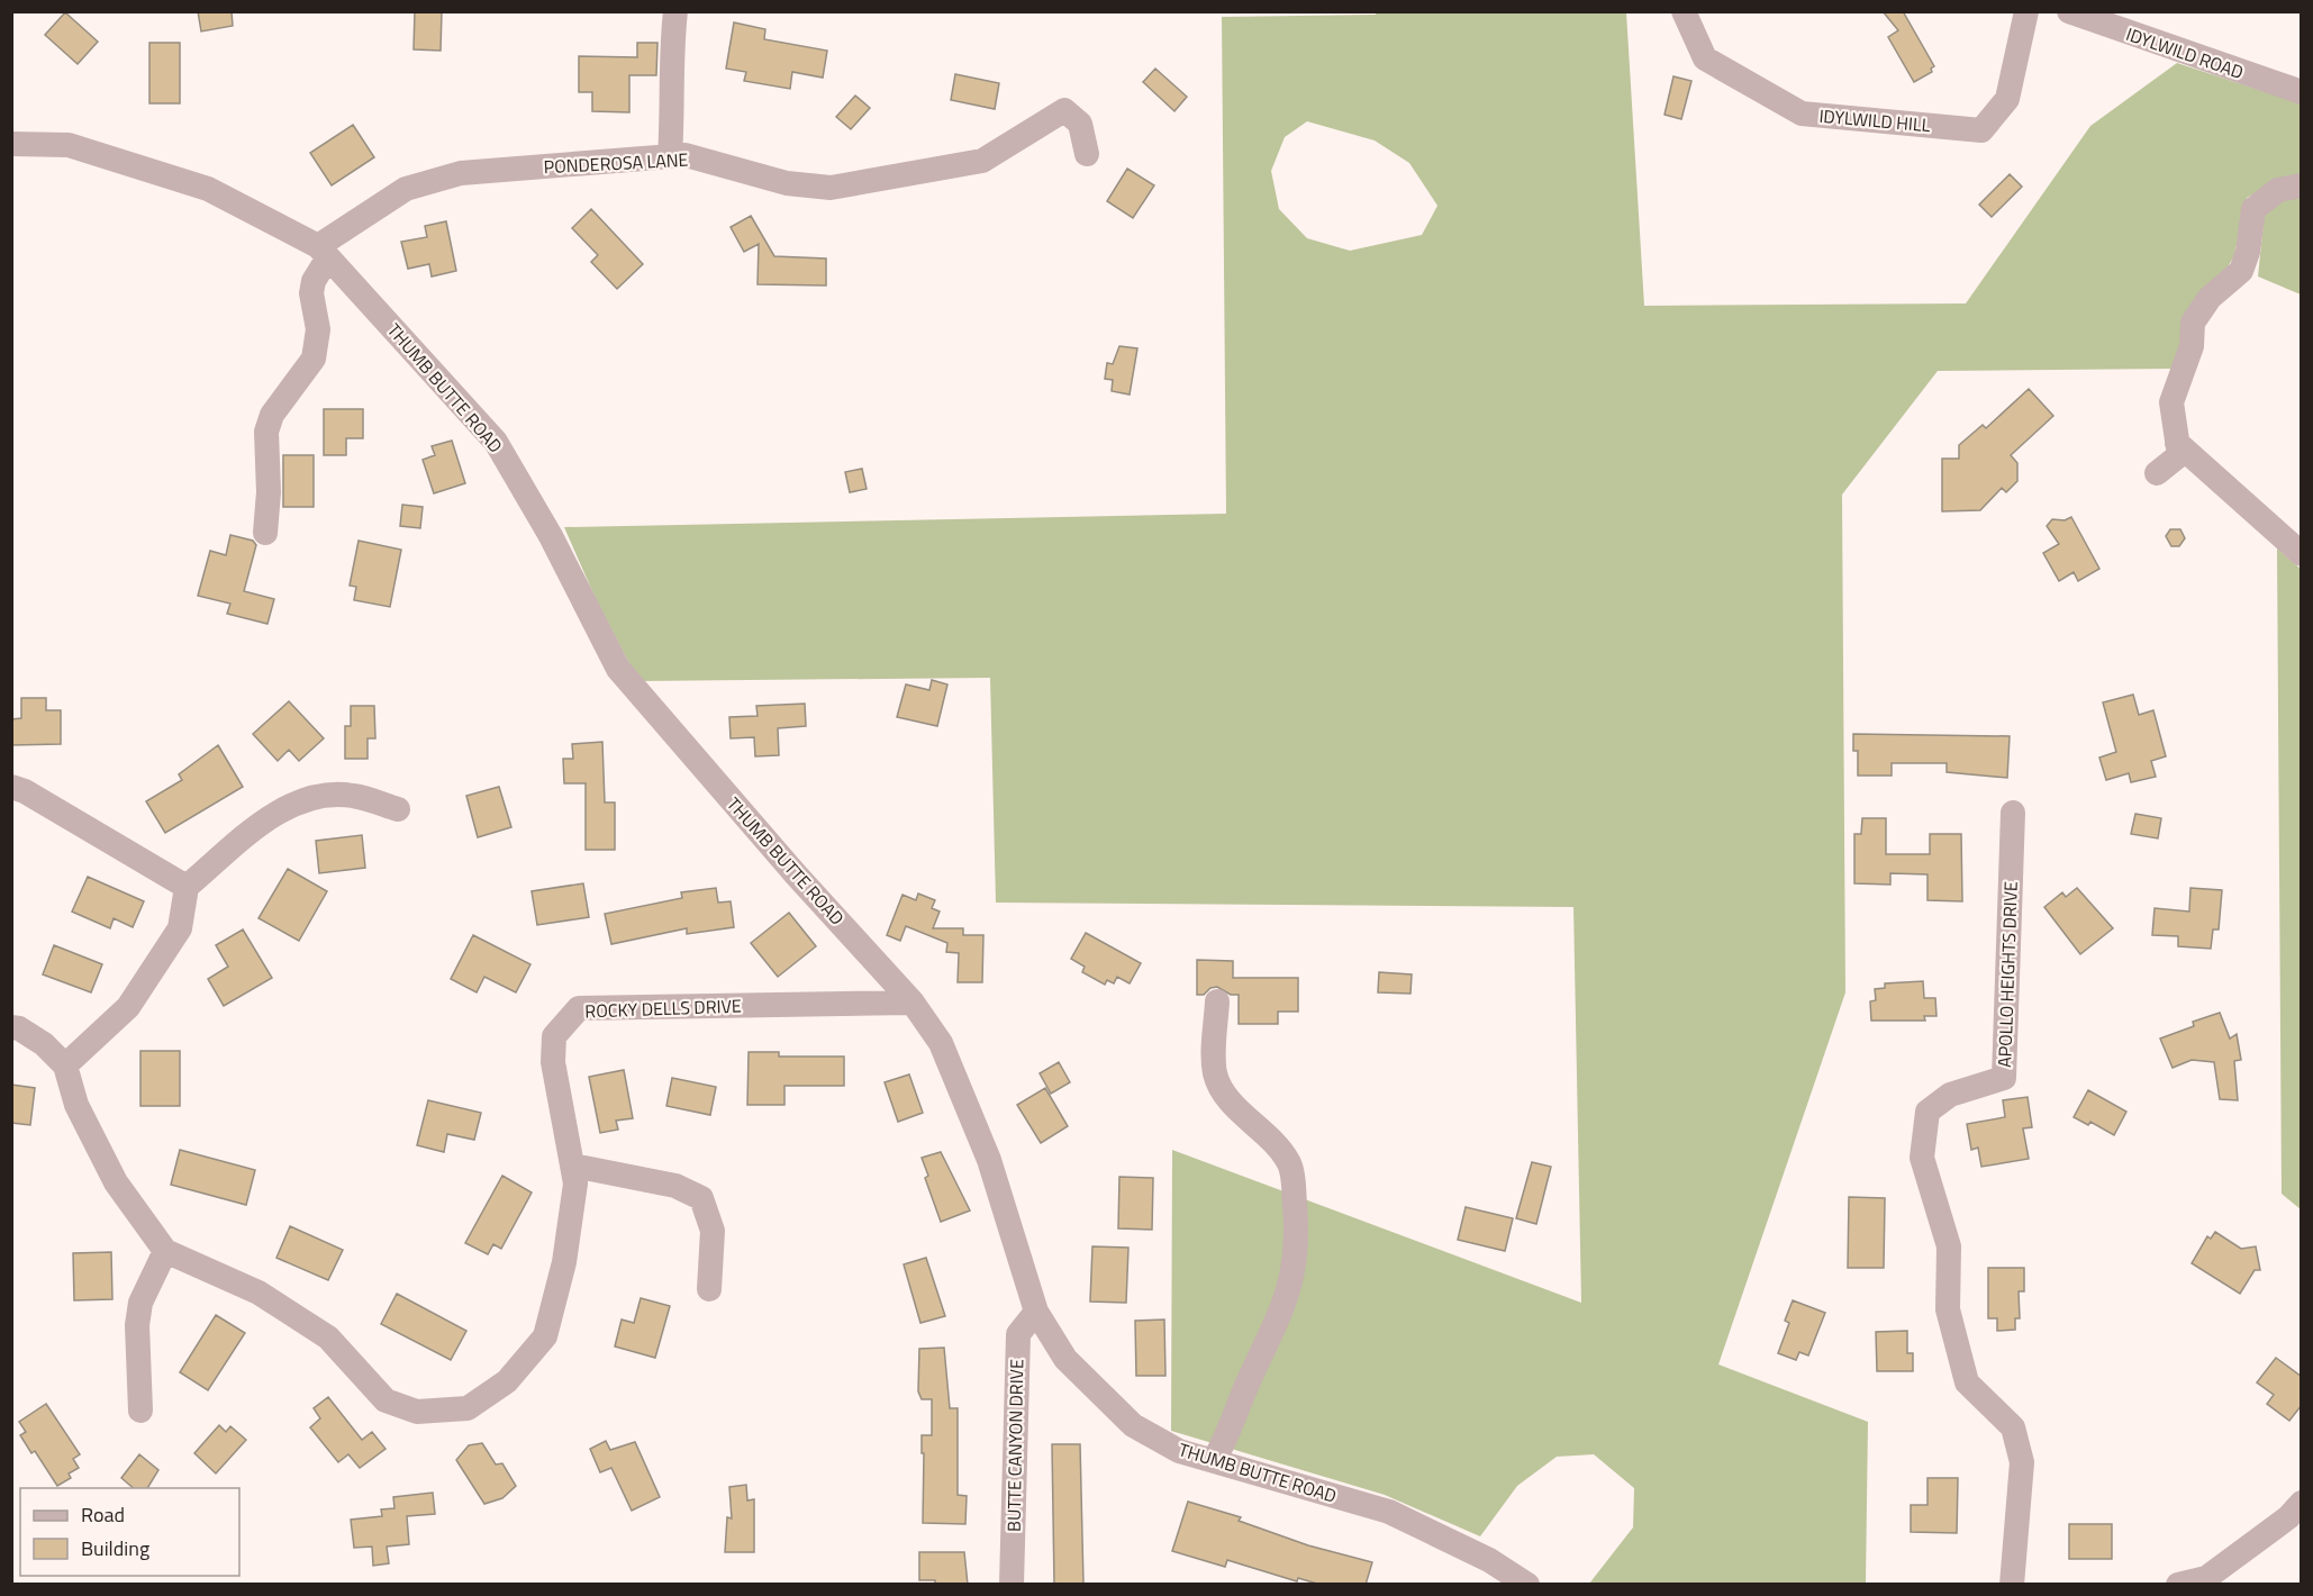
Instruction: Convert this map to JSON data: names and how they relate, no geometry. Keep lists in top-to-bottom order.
{
  "streets": {
    "street": [
      "IDYLWILD ROAD",
      "IDYLWILD HILL",
      "PONDEROSA LANE",
      "THUMB BUTTE ROAD",
      "APOLLO HEIGHTS DRIVE",
      "ROCKY DELLS DRIVE",
      "BUTTE CANYON DRIVE"
    ]
  },
  "crossings": [
    ["PONDEROSA LANE", "THUMB BUTTE ROAD"],
    ["THUMB BUTTE ROAD", "ROCKY DELLS DRIVE"],
    ["THUMB BUTTE ROAD", "BUTTE CANYON DRIVE"]
  ],
  "legend": ["Road", "Building"]
}
